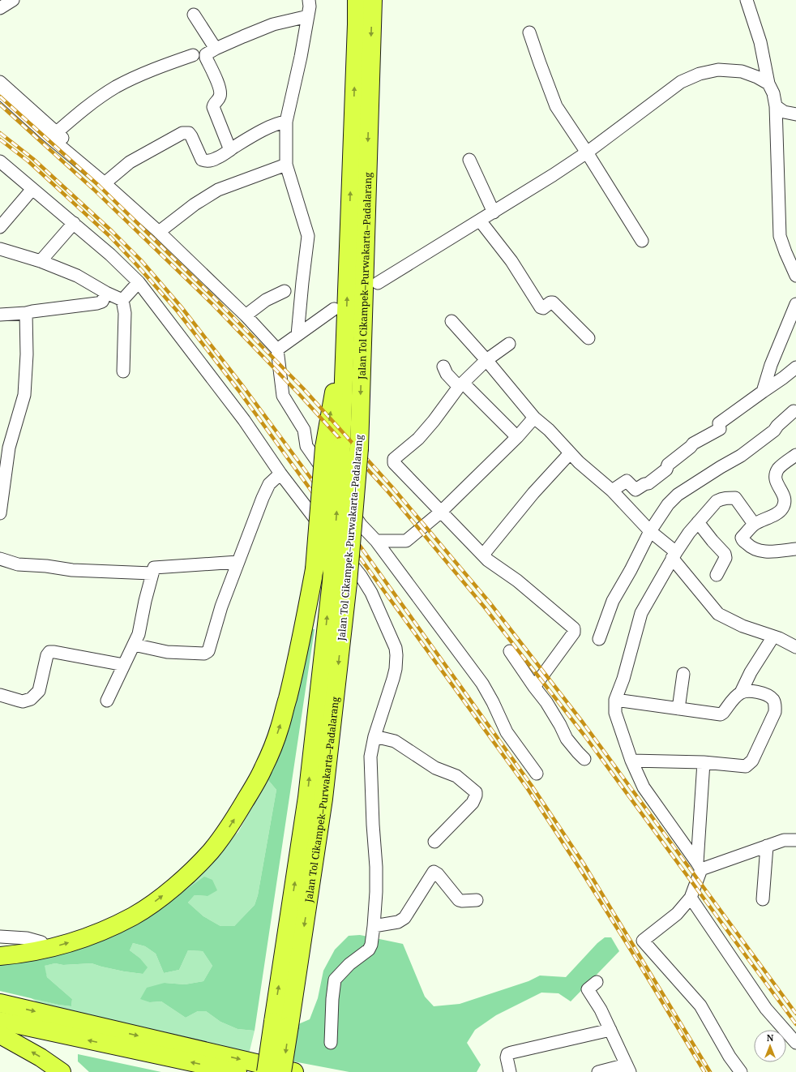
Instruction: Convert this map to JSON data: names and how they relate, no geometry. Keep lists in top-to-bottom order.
{
  "streets": {
    "highway": ["Jalan Tol Cikampek–Purwakarta–Padalarang"]
  },
  "north": "top"
}
